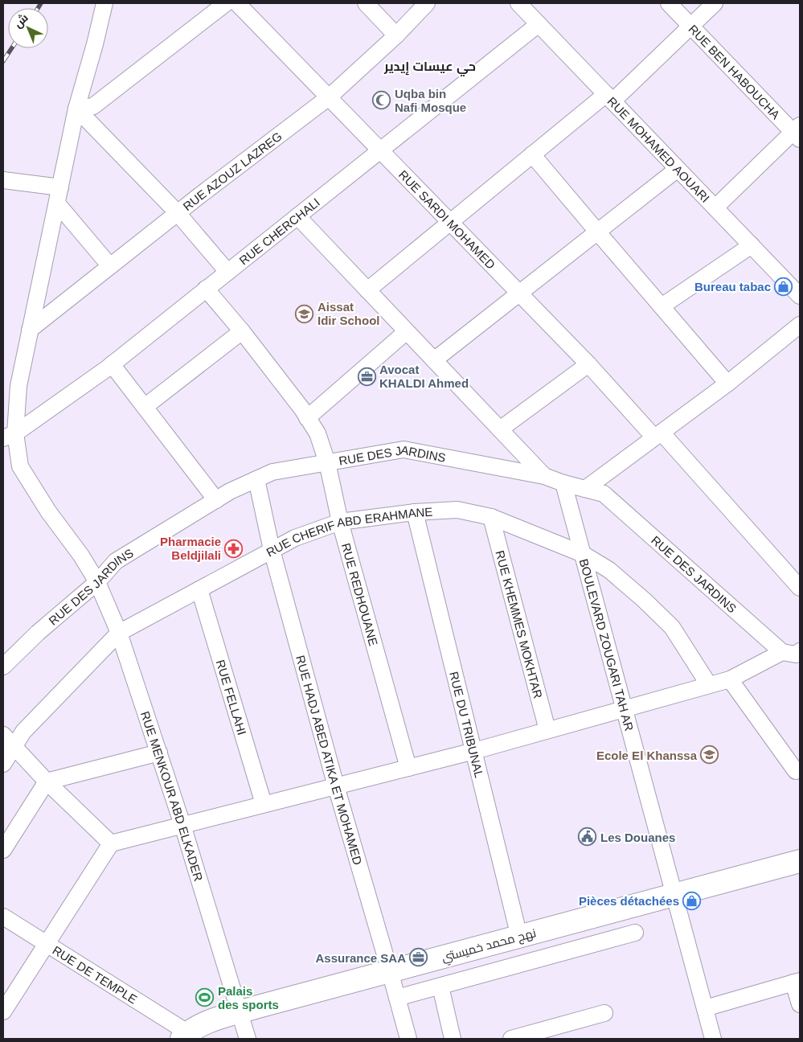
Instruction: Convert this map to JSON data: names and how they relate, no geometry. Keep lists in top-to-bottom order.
{
  "streets": {
    "main road": ["نهج محمد خميستي"],
    "street": [
      "RUE BEN HABOUCHA",
      "RUE MOHAMED AOUARI",
      "RUE AZOUZ LAZREG",
      "RUE SARDI MOHAMED",
      "RUE CHERCHALI",
      "RUE DES JARDINS",
      "RUE CHERIF ABD ERAHMANE",
      "RUE REDHOUANE",
      "RUE KHEMMES MOKHTAR",
      "BOULEVARD ZOUGARI TAH AR",
      "RUE FELLAHI",
      "RUE DU TRIBUNAL",
      "RUE HADJ ABED ATIKA ET MOHAMED",
      "RUE MENKOUR ABD ELKADER",
      "RUE DE TEMPLE"
    ]
  },
  "crossings": [
    ["RUE MOHAMED AOUARI", "RUE CHERCHALI"],
    ["RUE AZOUZ LAZREG", "RUE SARDI MOHAMED"],
    ["RUE AZOUZ LAZREG", "RUE MENKOUR ABD ELKADER"],
    ["RUE SARDI MOHAMED", "RUE CHERCHALI"],
    ["RUE CHERCHALI", "RUE REDHOUANE"],
    ["RUE CHERCHALI", "RUE MENKOUR ABD ELKADER"],
    ["RUE DES JARDINS", "RUE REDHOUANE"],
    ["RUE DES JARDINS", "BOULEVARD ZOUGARI TAH AR"],
    ["RUE DES JARDINS", "RUE HADJ ABED ATIKA ET MOHAMED"],
    ["RUE DES JARDINS", "RUE MENKOUR ABD ELKADER"],
    ["RUE CHERIF ABD ERAHMANE", "RUE REDHOUANE"],
    ["RUE CHERIF ABD ERAHMANE", "RUE KHEMMES MOKHTAR"],
    ["RUE CHERIF ABD ERAHMANE", "BOULEVARD ZOUGARI TAH AR"],
    ["RUE CHERIF ABD ERAHMANE", "RUE FELLAHI"],
    ["RUE CHERIF ABD ERAHMANE", "RUE DU TRIBUNAL"],
    ["RUE CHERIF ABD ERAHMANE", "RUE HADJ ABED ATIKA ET MOHAMED"],
    ["RUE CHERIF ABD ERAHMANE", "RUE MENKOUR ABD ELKADER"],
    ["BOULEVARD ZOUGARI TAH AR", "نهج محمد خميستي"],
    ["RUE DU TRIBUNAL", "نهج محمد خميستي"],
    ["RUE HADJ ABED ATIKA ET MOHAMED", "نهج محمد خميستي"],
    ["RUE MENKOUR ABD ELKADER", "نهج محمد خميستي"],
    ["نهج محمد خميستي", "RUE DE TEMPLE"]
  ],
  "districts": ["حي عيسات إيدير"],
  "places": {
    "mosque": ["Uqba bin Nafi Mosque"],
    "shop": ["Bureau tabac", "Pièces détachées"],
    "school or university": ["Aissat Idir School", "Ecole El Khanssa"],
    "office": ["Avocat KHALDI Ahmed", "Assurance SAA"],
    "pharmacy": ["Pharmacie Beldjilali"],
    "public building": ["Les Douanes"],
    "sports": ["Palais des sports"]
  },
  "north": "top left"
}
